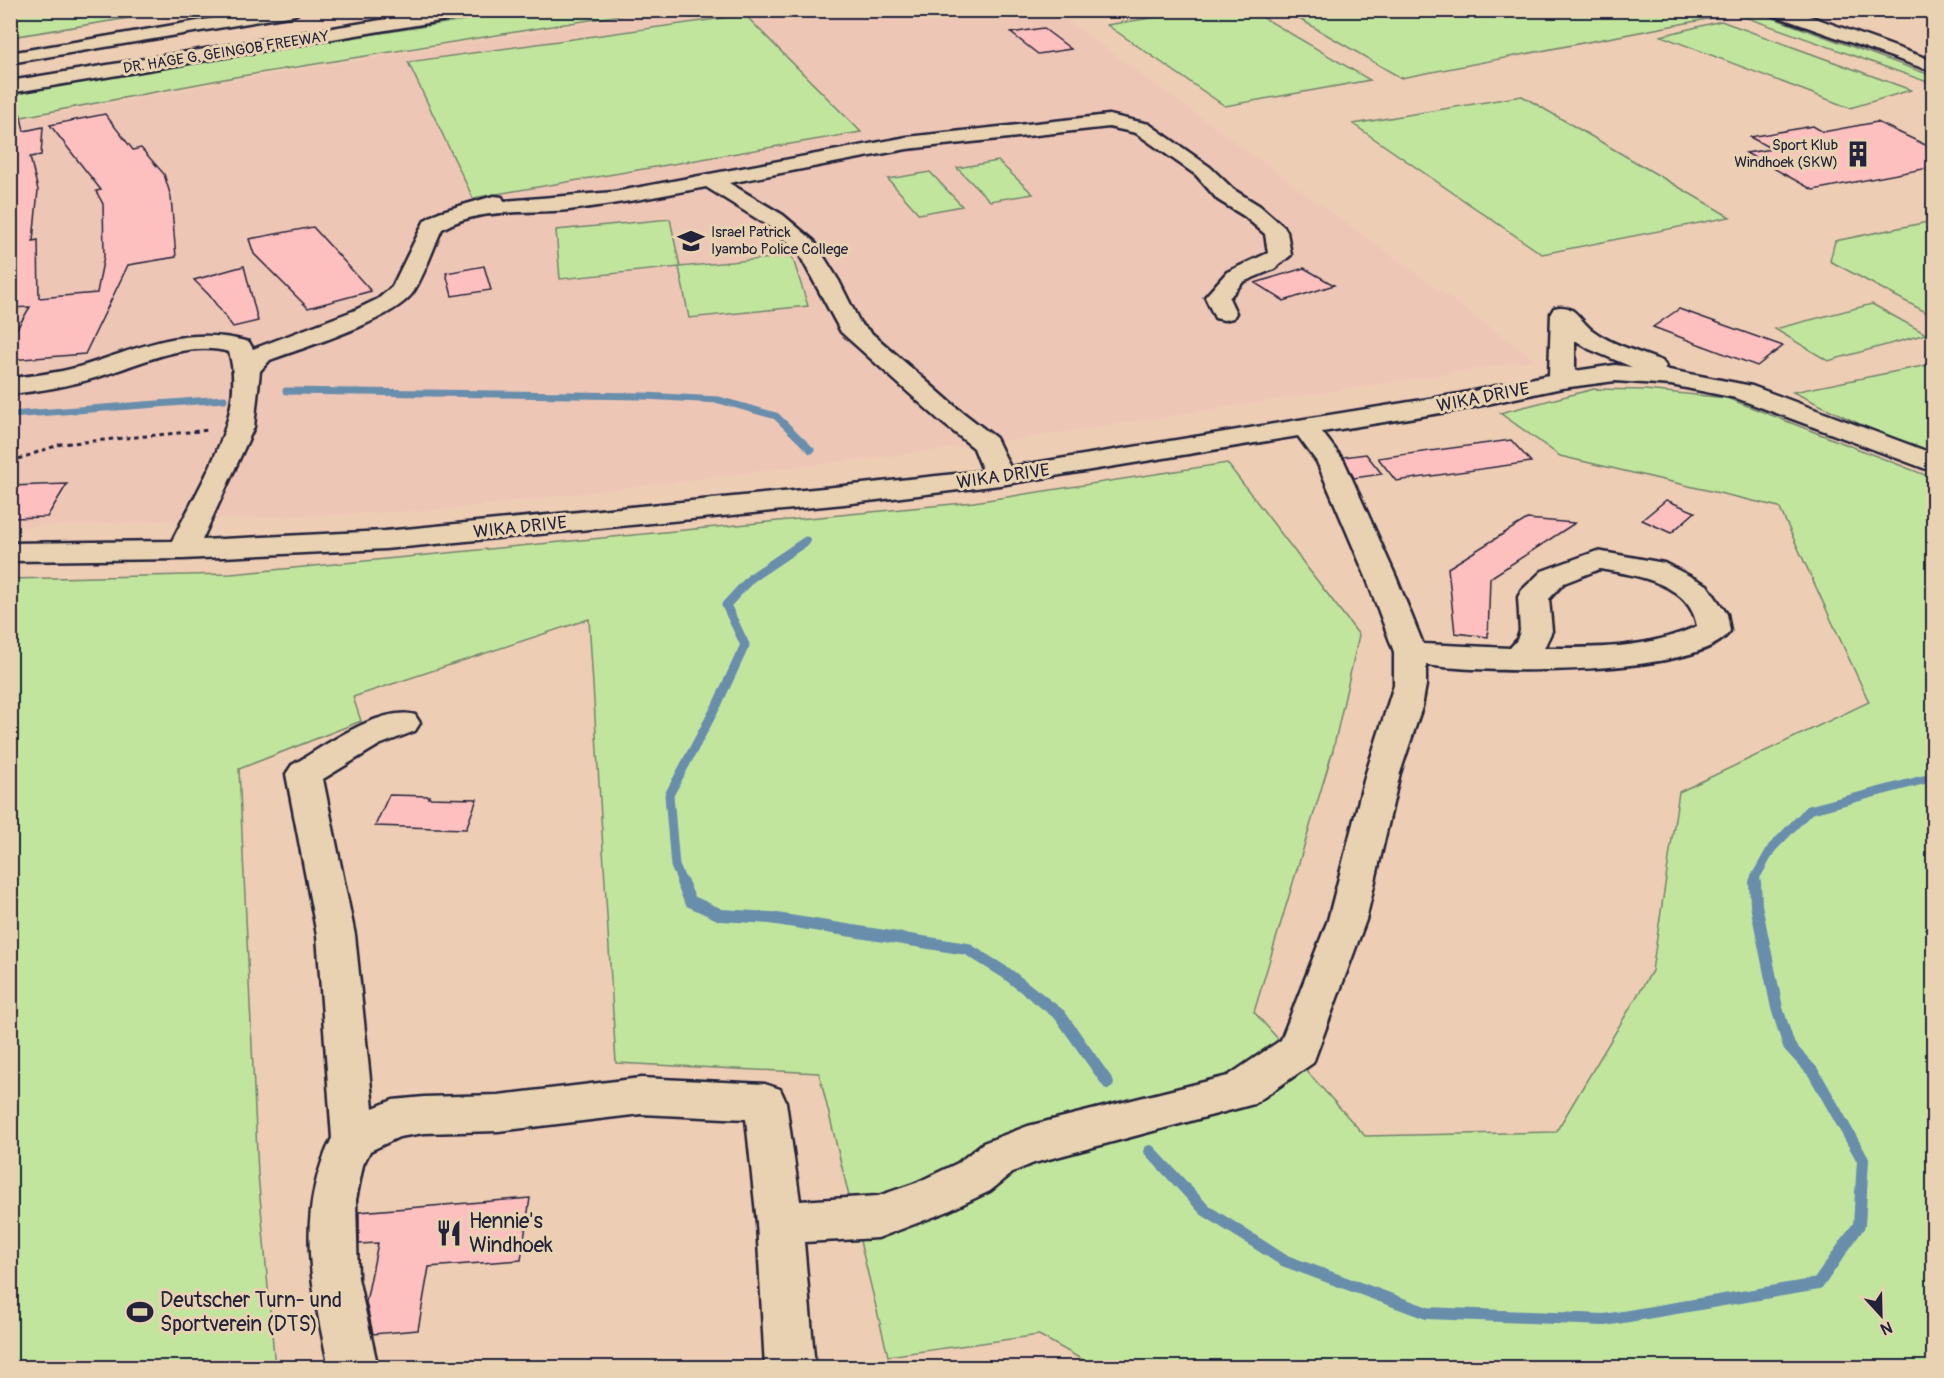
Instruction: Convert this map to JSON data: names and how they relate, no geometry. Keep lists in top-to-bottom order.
{
  "streets": {
    "main road": ["DR. HAGE G. GEINGOB FREEWAY", "WIKA DRIVE"]
  },
  "places": {
    "building": ["Sport Klub Windhoek (SKW)"],
    "school or university": ["Israel Patrick Iyambo Police College"],
    "restaurant": ["Hennie's Windhoek"],
    "sports": ["Deutscher Turn- und Sportverein (DTS)"]
  },
  "north": "bottom"
}
